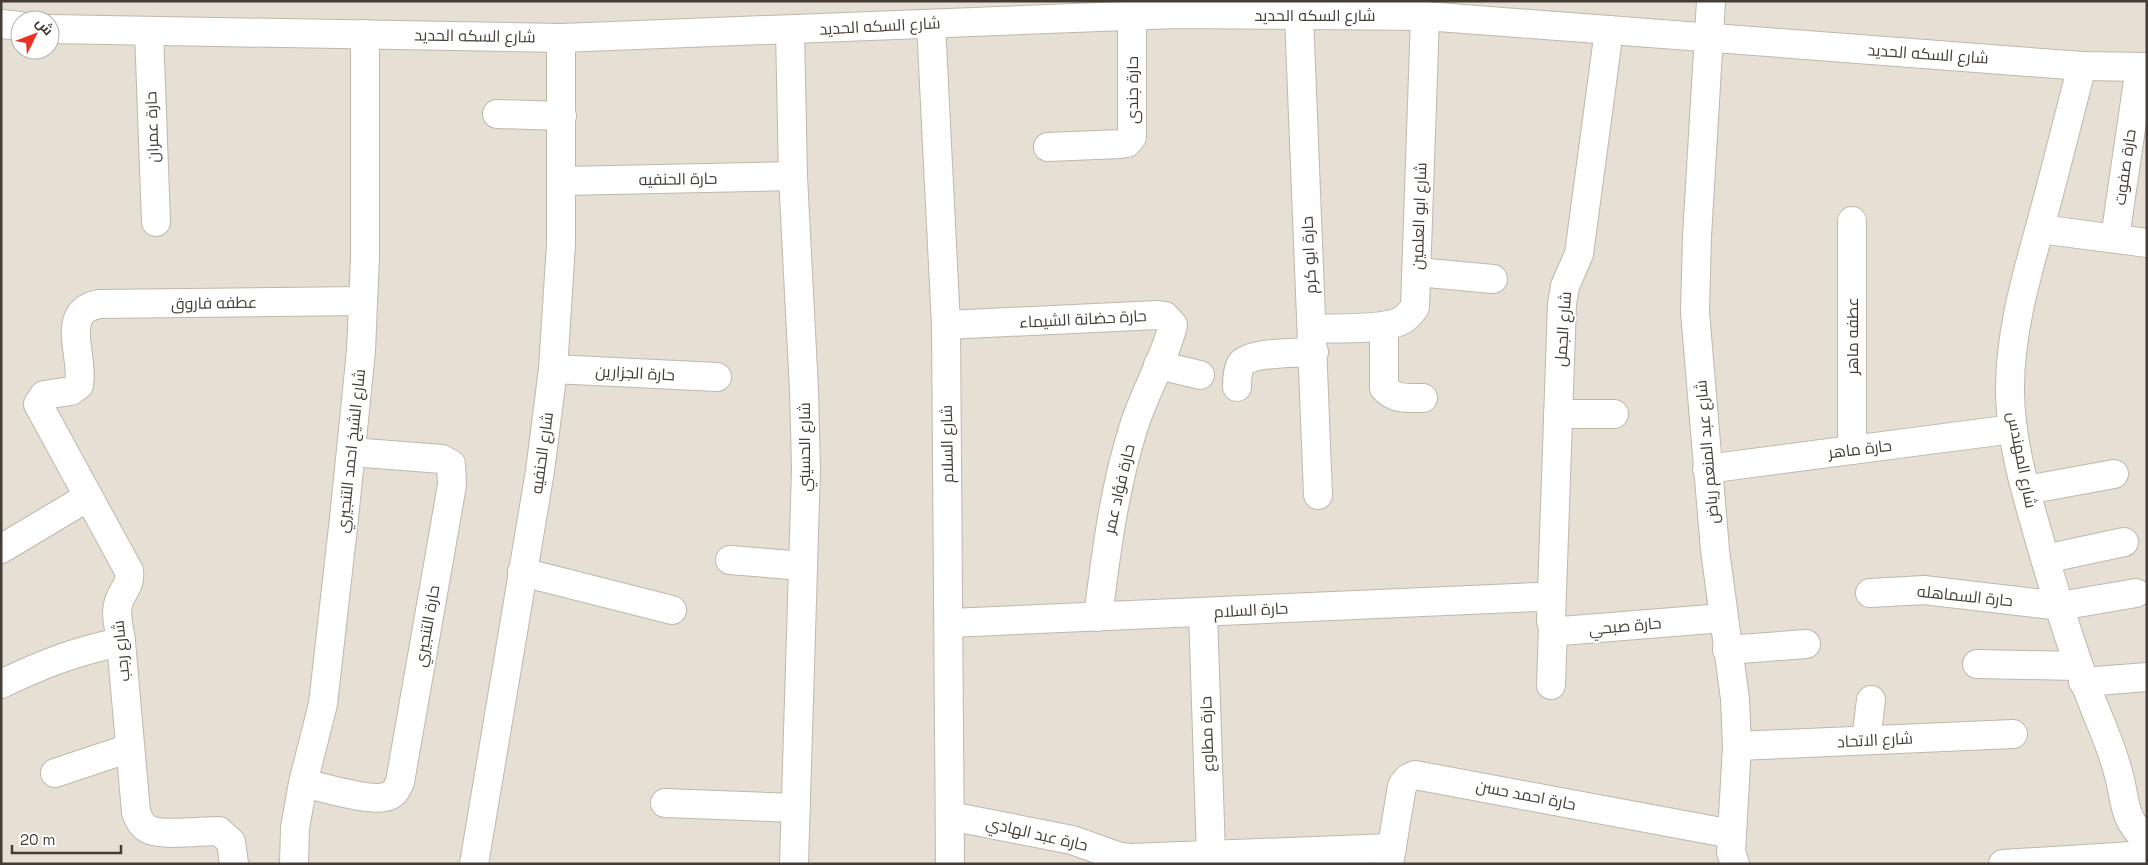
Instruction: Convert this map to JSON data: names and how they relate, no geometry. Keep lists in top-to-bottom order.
{
  "streets": {
    "street": [
      "شارع السكه الحديد",
      "حارة جندى",
      "حارة عمران",
      "حارة صفوت",
      "حارة الحنفيه",
      "شارع ابو العلمين",
      "حارة ابو كرم",
      "عطفه فاروق",
      "حارة حضانة الشيماء",
      "شارع الجمل",
      "عطفه ماهر",
      "حارة الجزارين",
      "شارع السلام",
      "شارع الحسيني",
      "حارة ماهر",
      "شارع الشيخ احمد التنجيري",
      "شارع عبد المنعم رياض",
      "شارع الحنفيه",
      "شارع المهندس",
      "حارة فؤاد عمر",
      "حارة السماهله",
      "حارة السلام",
      "حارة التنجيري",
      "حارة صبحي",
      "شارع رجب",
      "حارة مطاوع",
      "شارع الاتحاد",
      "حارة احمد حسن",
      "حارة عبد الهادي"
    ]
  },
  "crossings": [
    ["شارع السكه الحديد", "حارة جندى"],
    ["شارع السكه الحديد", "حارة عمران"],
    ["شارع السكه الحديد", "حارة صفوت"],
    ["شارع السكه الحديد", "شارع ابو العلمين"],
    ["شارع السكه الحديد", "حارة ابو كرم"],
    ["شارع السكه الحديد", "شارع الجمل"],
    ["شارع السكه الحديد", "شارع السلام"],
    ["شارع السكه الحديد", "شارع الحسيني"],
    ["شارع السكه الحديد", "شارع الشيخ احمد التنجيري"],
    ["شارع السكه الحديد", "شارع عبد المنعم رياض"],
    ["شارع السكه الحديد", "شارع الحنفيه"],
    ["شارع السكه الحديد", "شارع المهندس"],
    ["حارة الحنفيه", "شارع الحسيني"],
    ["حارة الحنفيه", "شارع الحنفيه"],
    ["شارع ابو العلمين", "حارة ابو كرم"],
    ["عطفه فاروق", "شارع الشيخ احمد التنجيري"],
    ["عطفه فاروق", "شارع رجب"],
    ["حارة حضانة الشيماء", "شارع السلام"],
    ["حارة حضانة الشيماء", "حارة فؤاد عمر"],
    ["شارع الجمل", "حارة السلام"],
    ["شارع الجمل", "حارة صبحي"],
    ["عطفه ماهر", "حارة ماهر"],
    ["حارة الجزارين", "شارع الحنفيه"],
    ["شارع السلام", "حارة السلام"],
    ["شارع السلام", "حارة عبد الهادي"],
    ["حارة ماهر", "شارع عبد المنعم رياض"],
    ["حارة ماهر", "شارع المهندس"],
    ["شارع الشيخ احمد التنجيري", "حارة التنجيري"],
    ["شارع عبد المنعم رياض", "حارة صبحي"],
    ["شارع عبد المنعم رياض", "شارع الاتحاد"],
    ["شارع عبد المنعم رياض", "حارة احمد حسن"],
    ["شارع المهندس", "حارة السماهله"],
    ["حارة فؤاد عمر", "حارة السلام"],
    ["حارة السلام", "حارة صبحي"],
    ["حارة السلام", "حارة مطاوع"],
    ["حارة مطاوع", "حارة عبد الهادي"],
    ["حارة احمد حسن", "حارة عبد الهادي"]
  ],
  "scale_bar": "20 m",
  "north": "top right"
}
